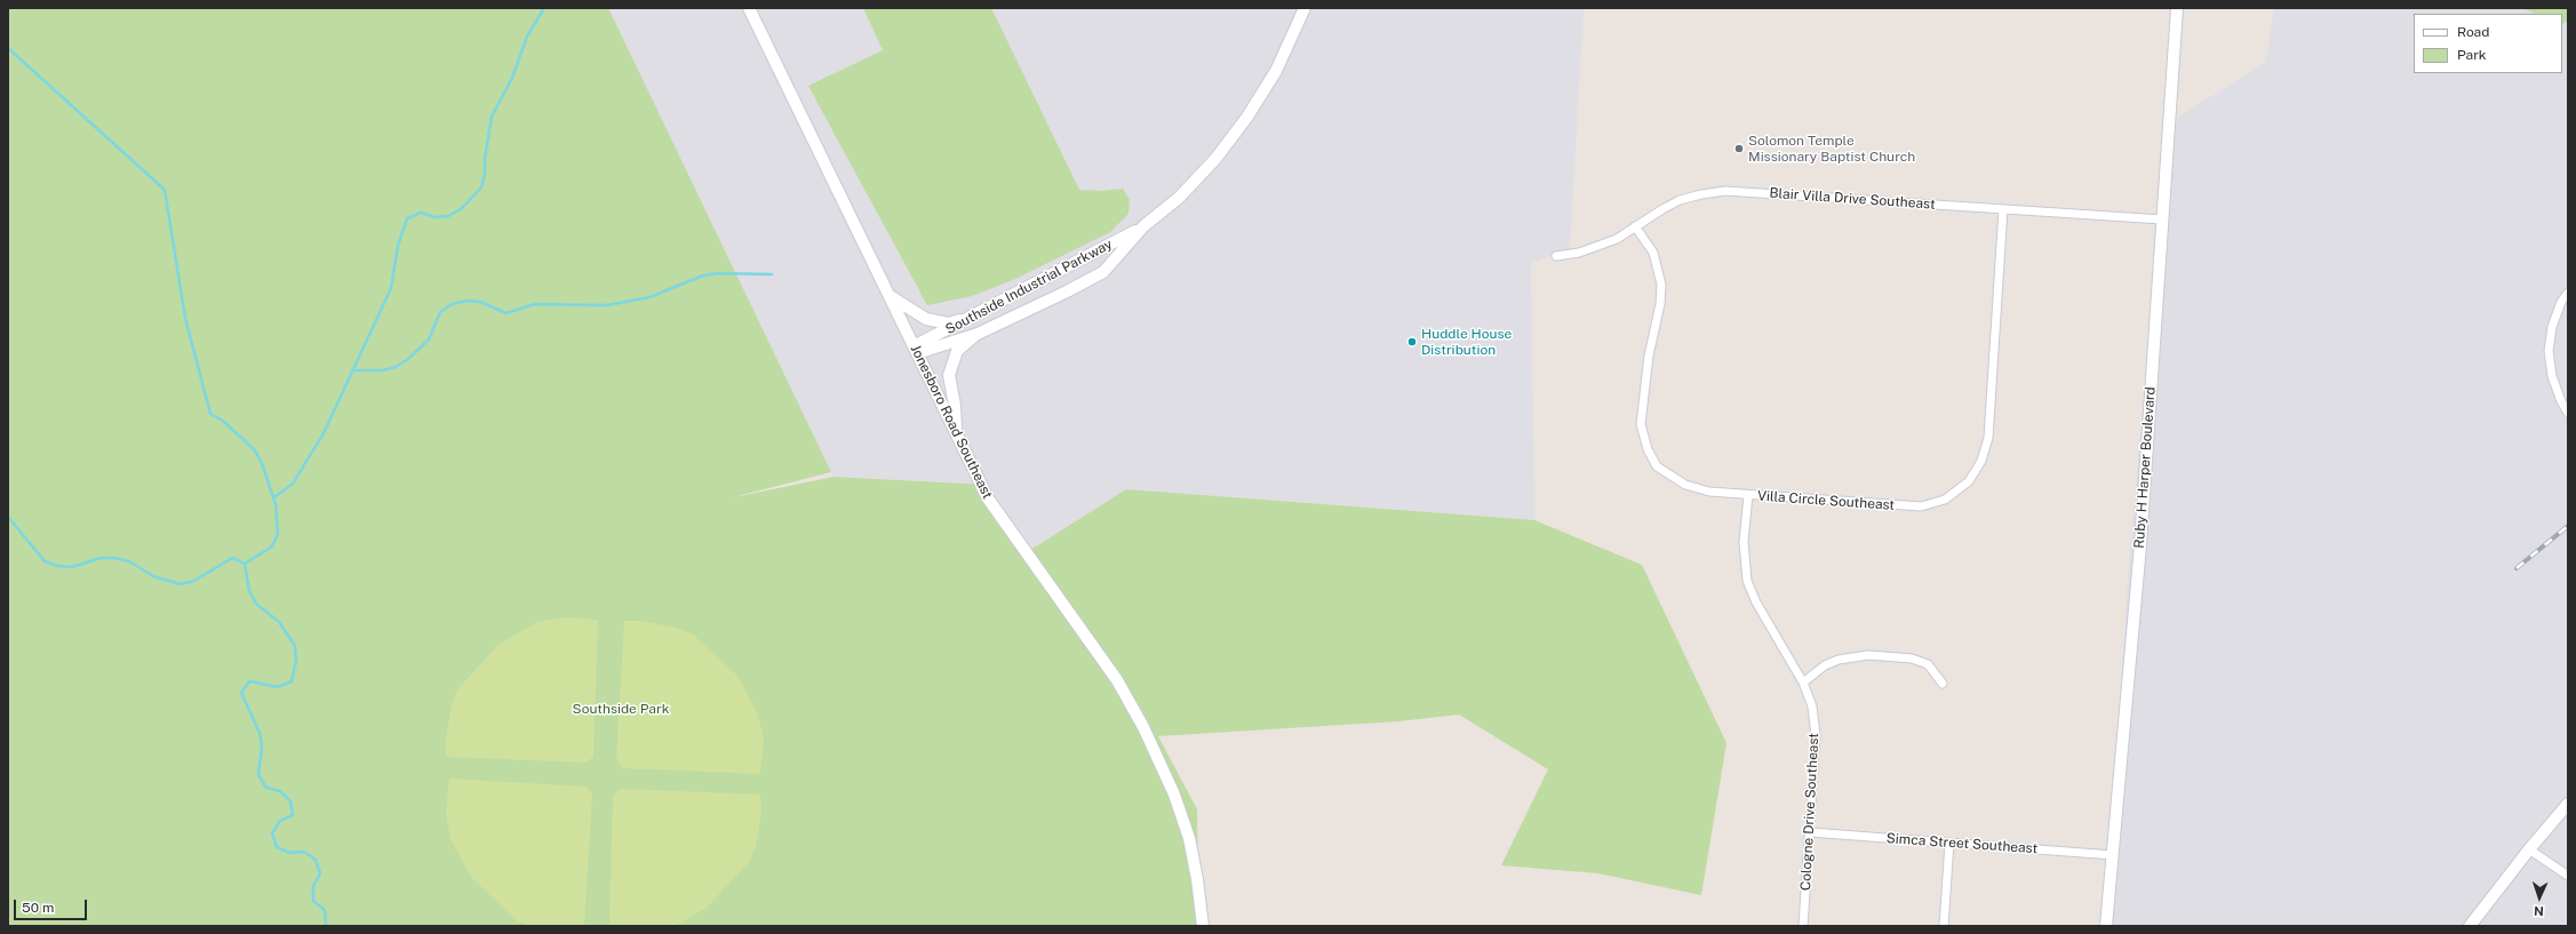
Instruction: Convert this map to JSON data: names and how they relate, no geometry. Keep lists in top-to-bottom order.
{
  "streets": {
    "street": [
      "Blair Villa Drive Southeast",
      "Southside Industrial Parkway",
      "Jonesboro Road Southeast",
      "Ruby H Harper Boulevard",
      "Villa Circle Southeast",
      "Cologne Drive Southeast",
      "Simca Street Southeast"
    ]
  },
  "crossings": [
    ["Blair Villa Drive Southeast", "Ruby H Harper Boulevard"],
    ["Blair Villa Drive Southeast", "Villa Circle Southeast"],
    ["Southside Industrial Parkway", "Jonesboro Road Southeast"],
    ["Ruby H Harper Boulevard", "Simca Street Southeast"],
    ["Villa Circle Southeast", "Cologne Drive Southeast"],
    ["Cologne Drive Southeast", "Simca Street Southeast"]
  ],
  "parks": ["Southside Park"],
  "places": ["Solomon Temple Missionary Baptist Church", "Huddle House Distribution"],
  "legend": ["Road", "Park"],
  "scale_bar": "50 m",
  "north": "bottom"
}
